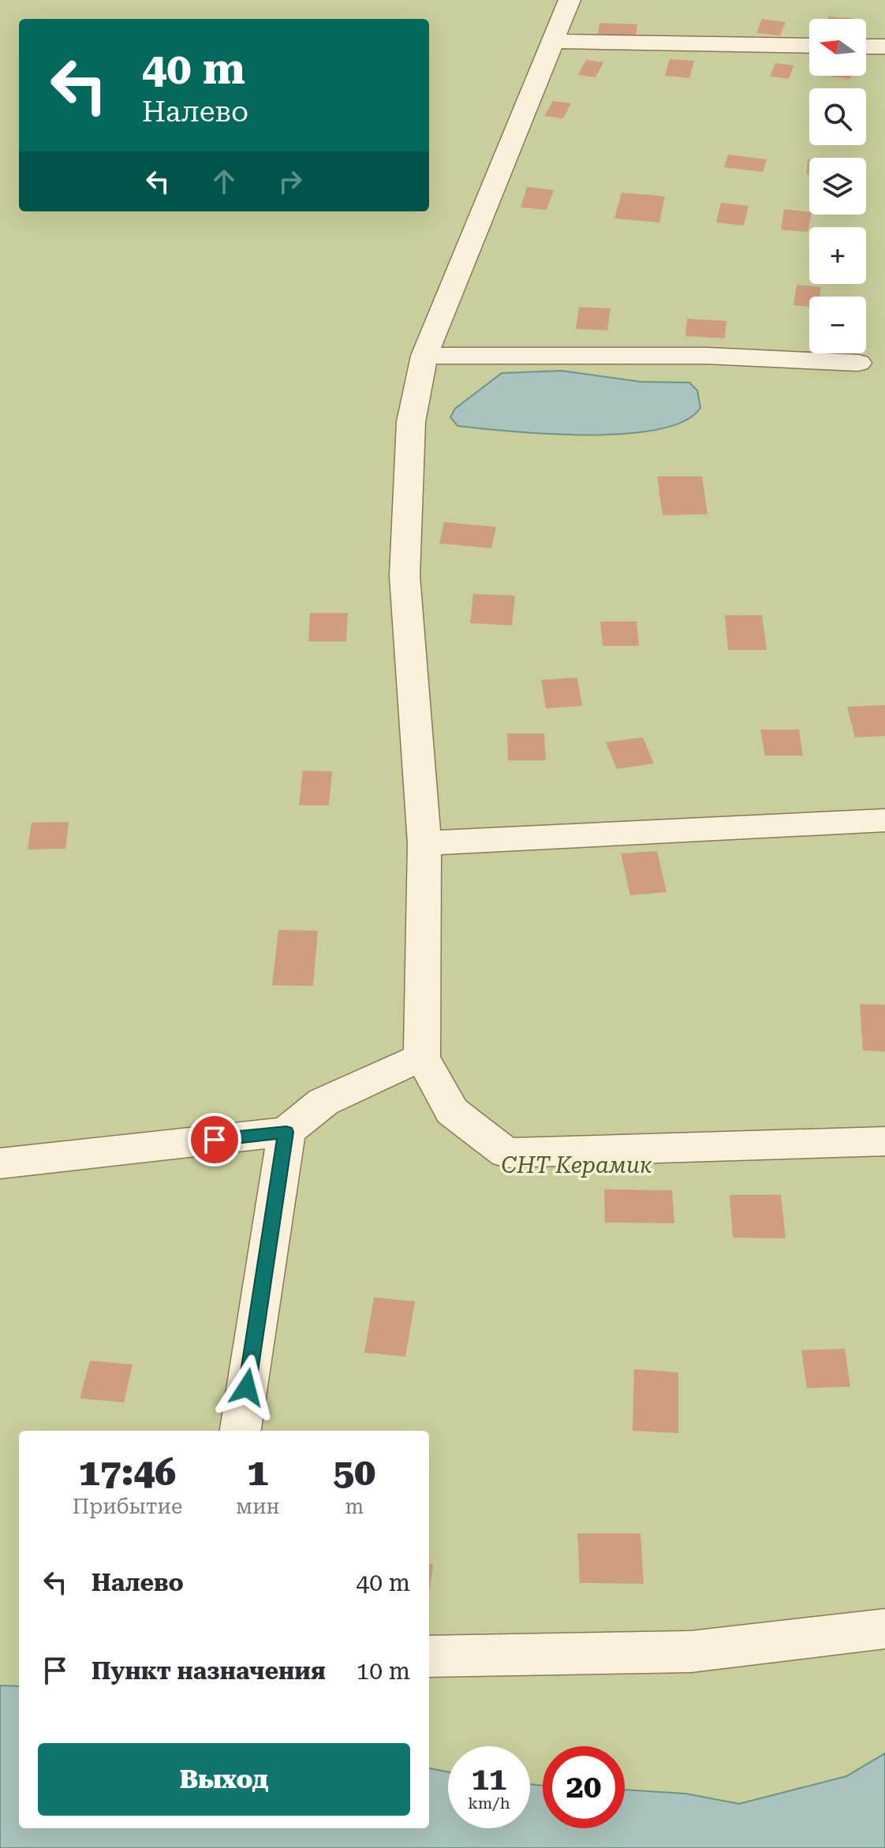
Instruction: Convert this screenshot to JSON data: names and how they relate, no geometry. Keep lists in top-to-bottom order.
{
  "parks": ["СНТ Керамик"],
  "north": "left",
  "page": {
    "map_buttons": ["+", "−"],
    "turn": ["40 m", "Налево"],
    "eta": [
      "17:46",
      "Прибытие",
      "1",
      "мин",
      "50",
      "m"
    ],
    "list": [
      {
        "name": "Налево",
        "value": "40 m"
      },
      {
        "name": "Пункт назначения",
        "value": "10 m"
      }
    ],
    "buttons": "Выход",
    "speed": "11 km/h",
    "limit": "20"
  }
}
